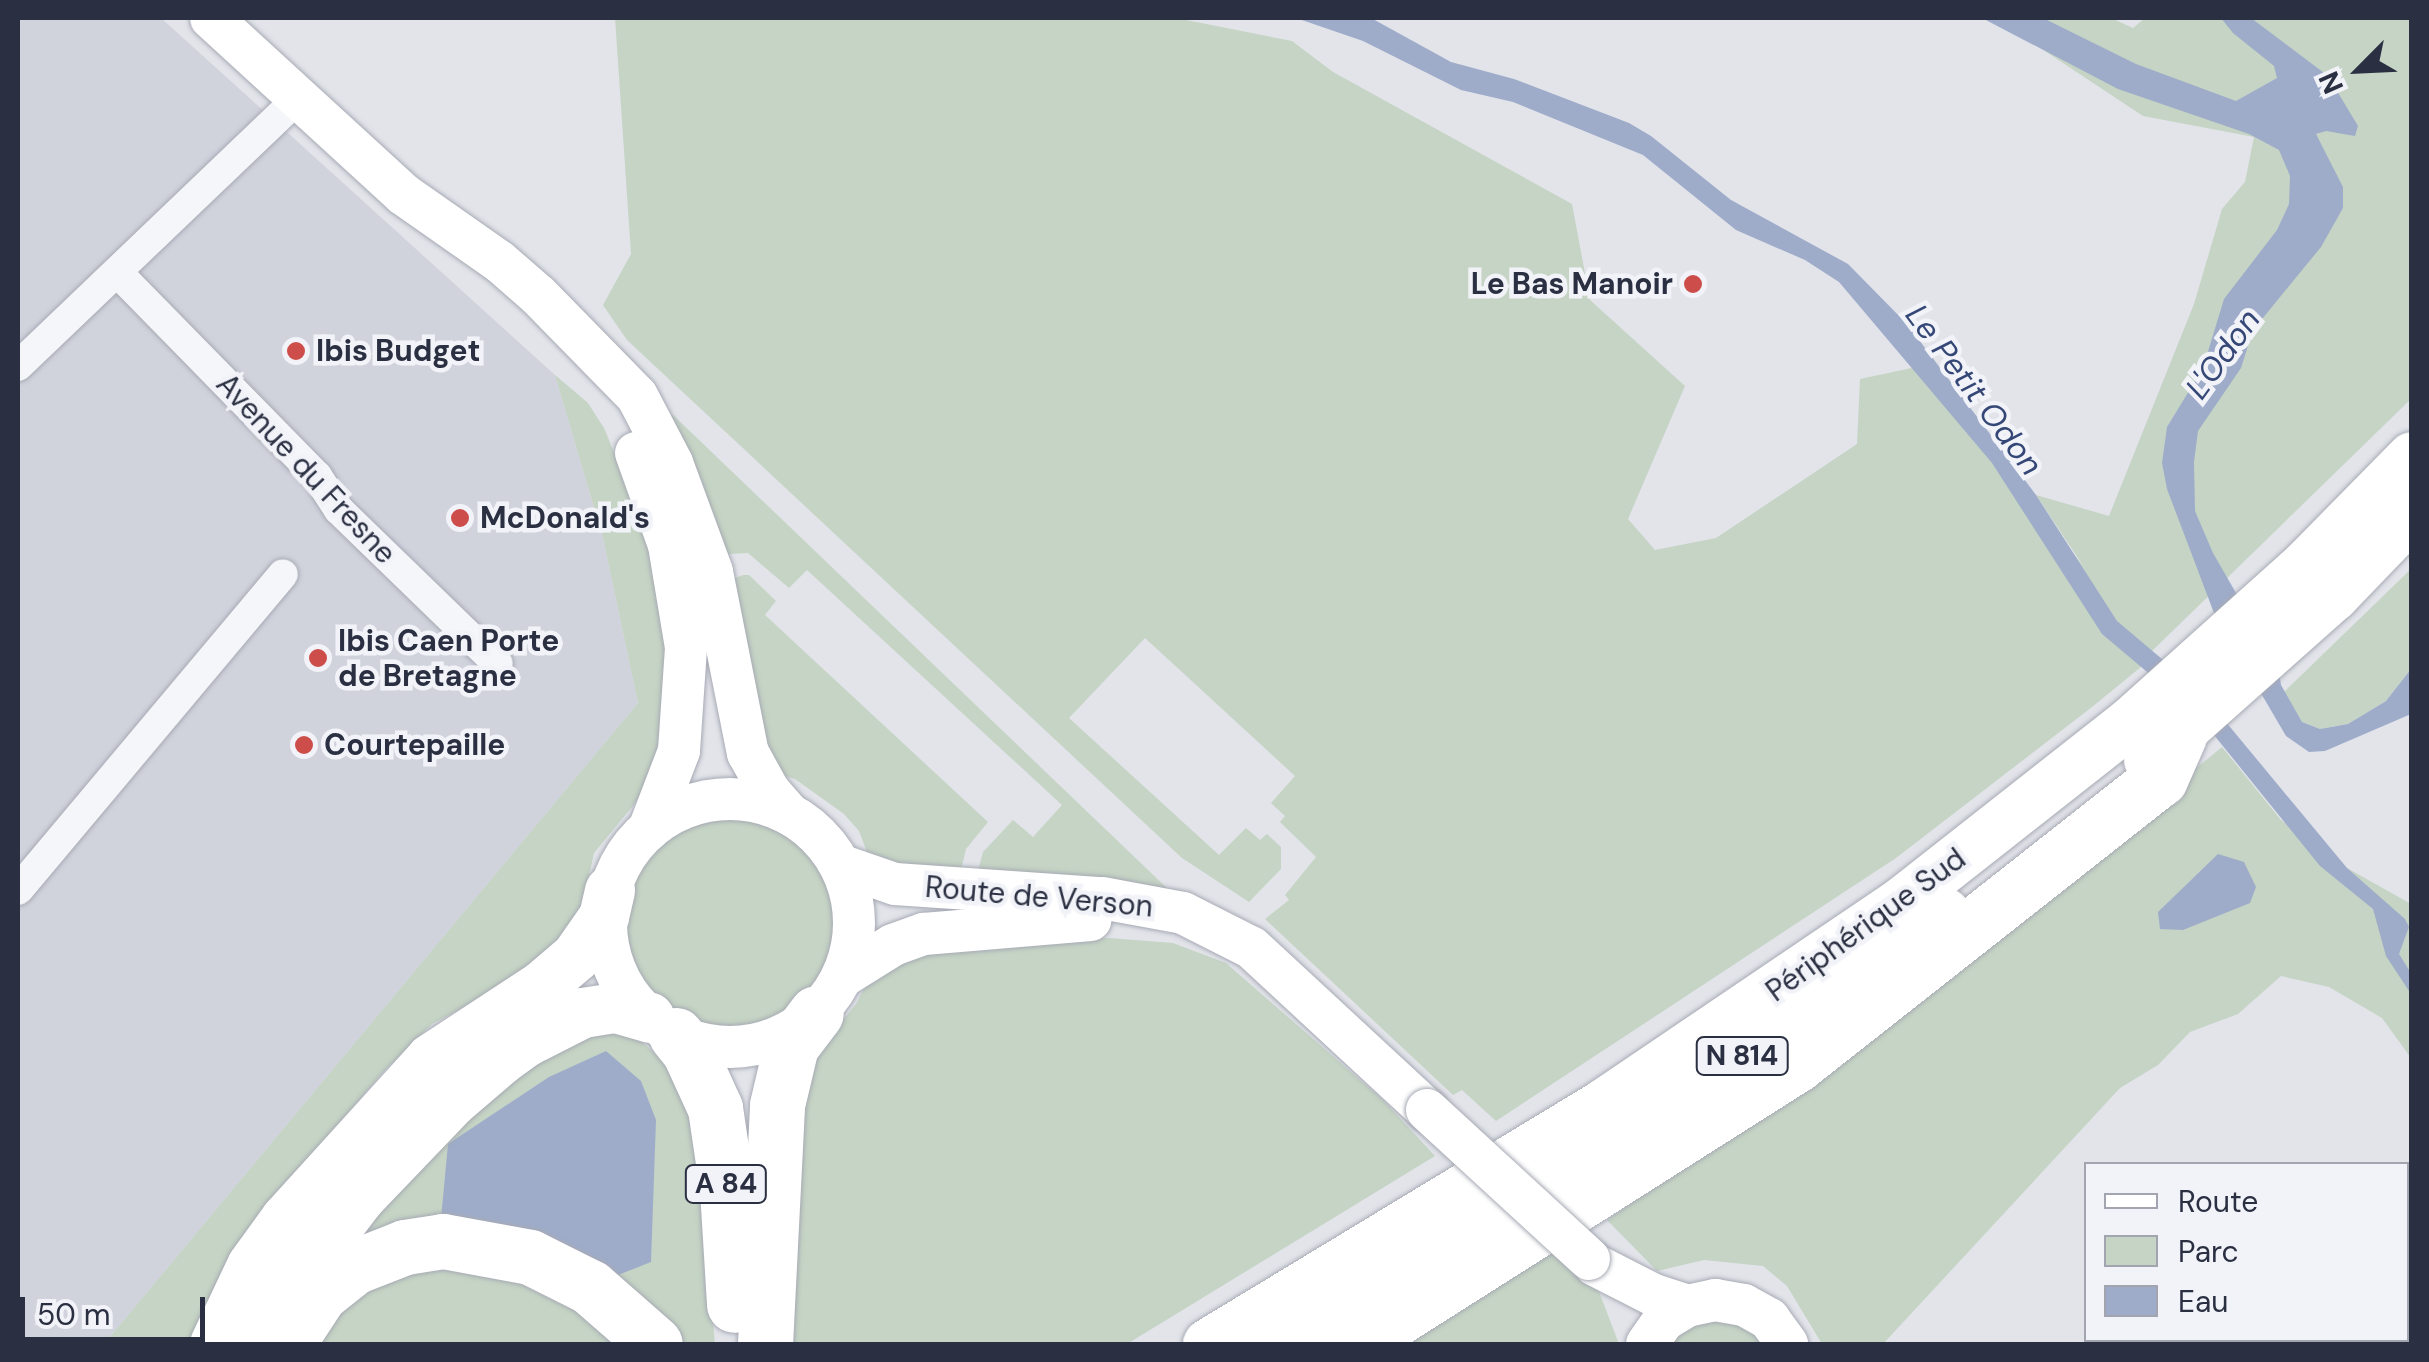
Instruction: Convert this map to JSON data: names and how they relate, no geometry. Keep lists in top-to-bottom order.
{
  "streets": {
    "highway": ["Périphérique Sud", "N 814", "A 84"],
    "main road": ["Route de Verson"],
    "street": ["Avenue du Fresne"]
  },
  "crossings": [
    ["Route de Verson", "A 84"]
  ],
  "water": ["L'Odon", "Le Petit Odon"],
  "places": [
    "Le Bas Manoir",
    "Ibis Budget",
    "McDonald's",
    "Ibis Caen Porte de Bretagne",
    "Courtepaille"
  ],
  "legend": ["Route", "Parc", "Eau"],
  "scale_bar": "50 m",
  "north": "bottom left"
}
